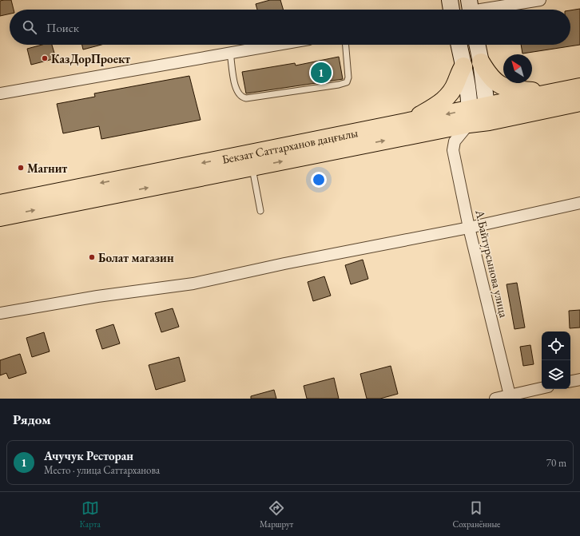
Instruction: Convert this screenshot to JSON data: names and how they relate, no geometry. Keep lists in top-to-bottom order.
{
  "streets": {
    "main road": ["Бекзат Саттарханов даңғылы"],
    "street": ["А.Байтурсынова улица"]
  },
  "crossings": [
    ["Бекзат Саттарханов даңғылы", "А.Байтурсынова улица"]
  ],
  "places": ["КазДорПроект", "Магнит", "Болат магазин"],
  "north": "top left",
  "page": {
    "search": "Поиск",
    "pins": "1",
    "heading": "Рядом",
    "list": [
      {
        "mark": "1",
        "name": "Ачучук Ресторан",
        "note": "Место · улица Саттарханова",
        "value": "70 m"
      }
    ],
    "nav": ["Карта", "Маршрут", "Сохранённые"]
  }
}
